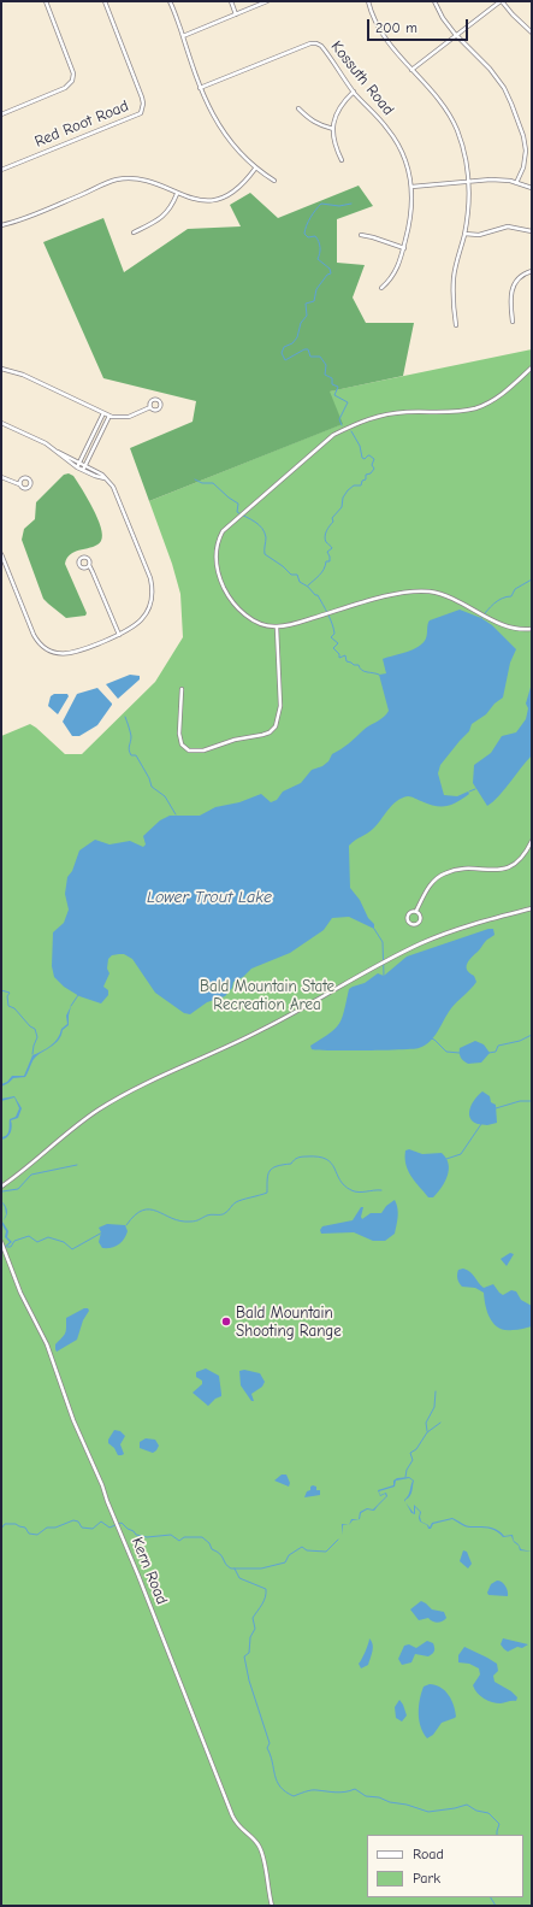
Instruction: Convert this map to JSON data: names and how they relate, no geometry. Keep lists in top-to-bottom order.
{
  "streets": {
    "street": ["Kossuth Road", "Red Root Road", "Kern Road"]
  },
  "water": ["Lower Trout Lake"],
  "parks": ["Bald Mountain State Recreation Area"],
  "places": ["Bald Mountain Shooting Range"],
  "legend": ["Road", "Park"],
  "scale_bar": "200 m"
}
